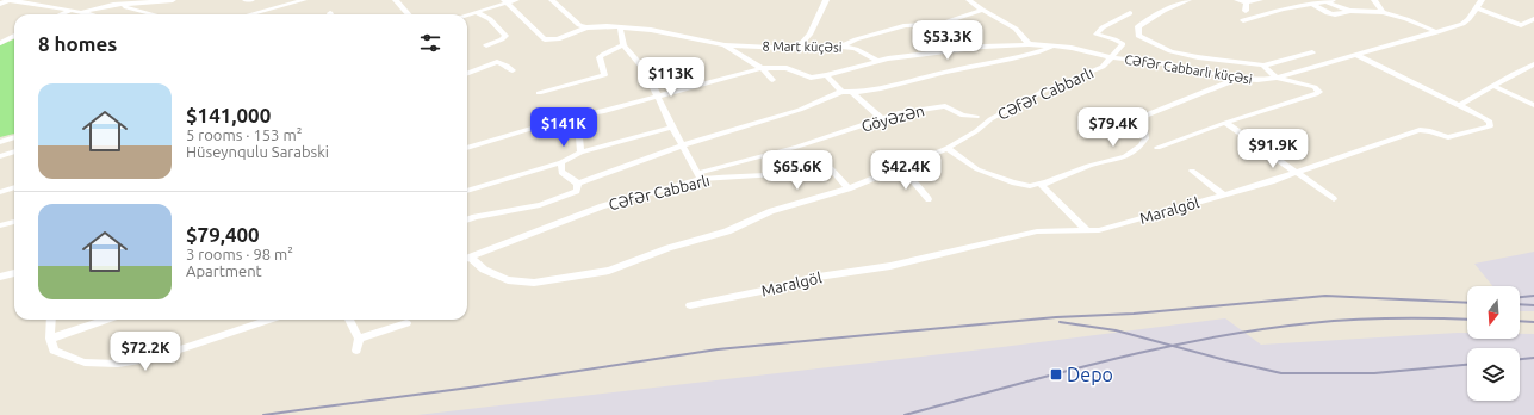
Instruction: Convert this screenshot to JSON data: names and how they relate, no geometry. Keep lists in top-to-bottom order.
{
  "streets": {
    "street": [
      "8 Mart küçəsi",
      "Cəfər Cabbarlı küçəsi",
      "Cəfər Cabbarlı",
      "Göyəzən",
      "Maralgöl"
    ]
  },
  "crossings": [
    ["8 Mart küçəsi", "Cəfər Cabbarlı küçəsi"],
    ["Cəfər Cabbarlı küçəsi", "Cəfər Cabbarlı"],
    ["Cəfər Cabbarlı küçəsi", "Maralgöl"],
    ["Cəfər Cabbarlı", "Göyəzən"]
  ],
  "places": {
    "transit": ["Depo"]
  },
  "north": "bottom",
  "page": {
    "heading": "8 homes",
    "price": [
      "$53.3K",
      "$113K",
      "$141K",
      "$79.4K",
      "$91.9K",
      "$65.6K",
      "$42.4K",
      "$72.2K"
    ],
    "list": [
      {
        "name": "$141,000",
        "note": "5 rooms · 153 m² · Hüseynqulu Sarabski"
      },
      {
        "name": "$79,400",
        "note": "3 rooms · 98 m² · Apartment"
      }
    ]
  }
}
